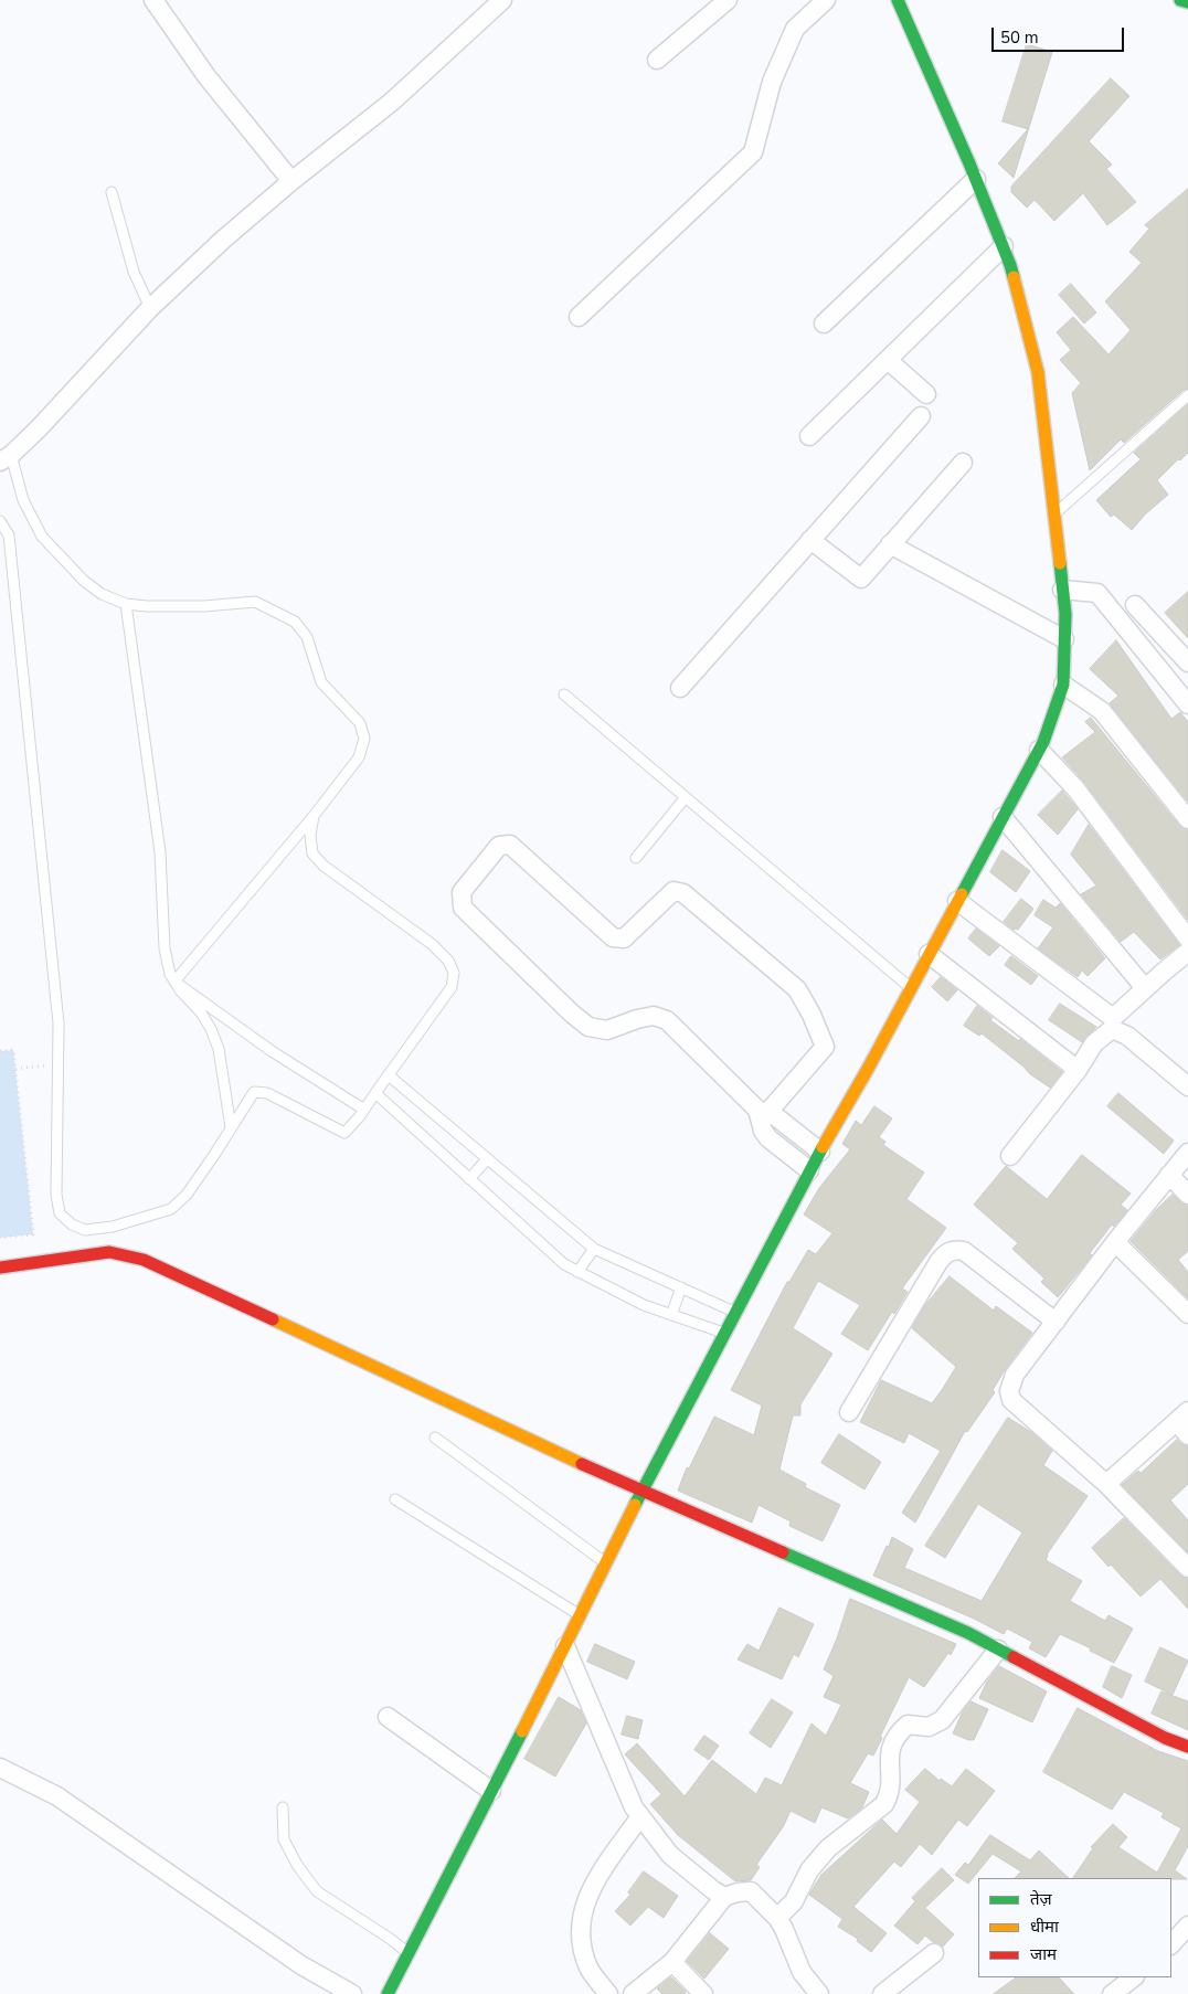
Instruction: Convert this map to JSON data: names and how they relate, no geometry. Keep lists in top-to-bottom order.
{
  "legend": ["तेज़", "धीमा", "जाम"],
  "scale_bar": "50 m"
}
